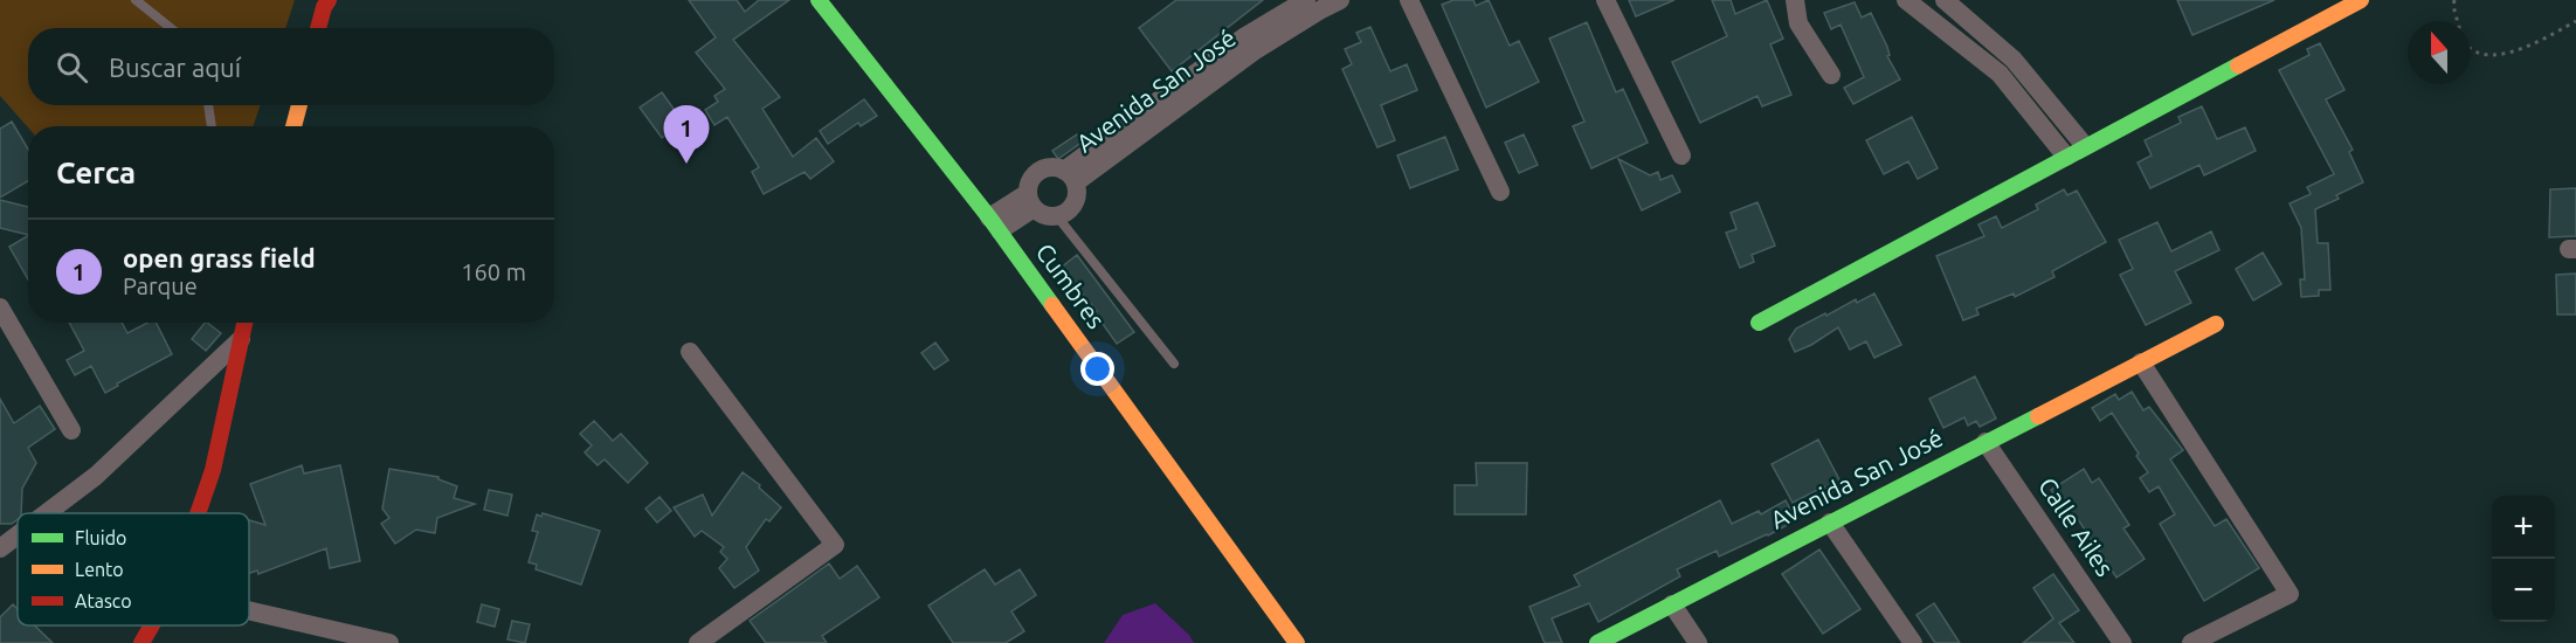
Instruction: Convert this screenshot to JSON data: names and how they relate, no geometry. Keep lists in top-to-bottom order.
{
  "streets": {
    "street": ["Avenida San José", "Cumbres", "Calle Ailes"]
  },
  "crossings": [
    ["Avenida San José", "Calle Ailes"]
  ],
  "legend": ["Fluido", "Lento", "Atasco"],
  "north": "top",
  "page": {
    "search": "Buscar aquí",
    "pins": "1",
    "heading": "Cerca",
    "list": [
      {
        "mark": "1",
        "name": "open grass field",
        "note": "Parque",
        "value": "160 m"
      }
    ],
    "map_buttons": ["+", "−"]
  }
}
